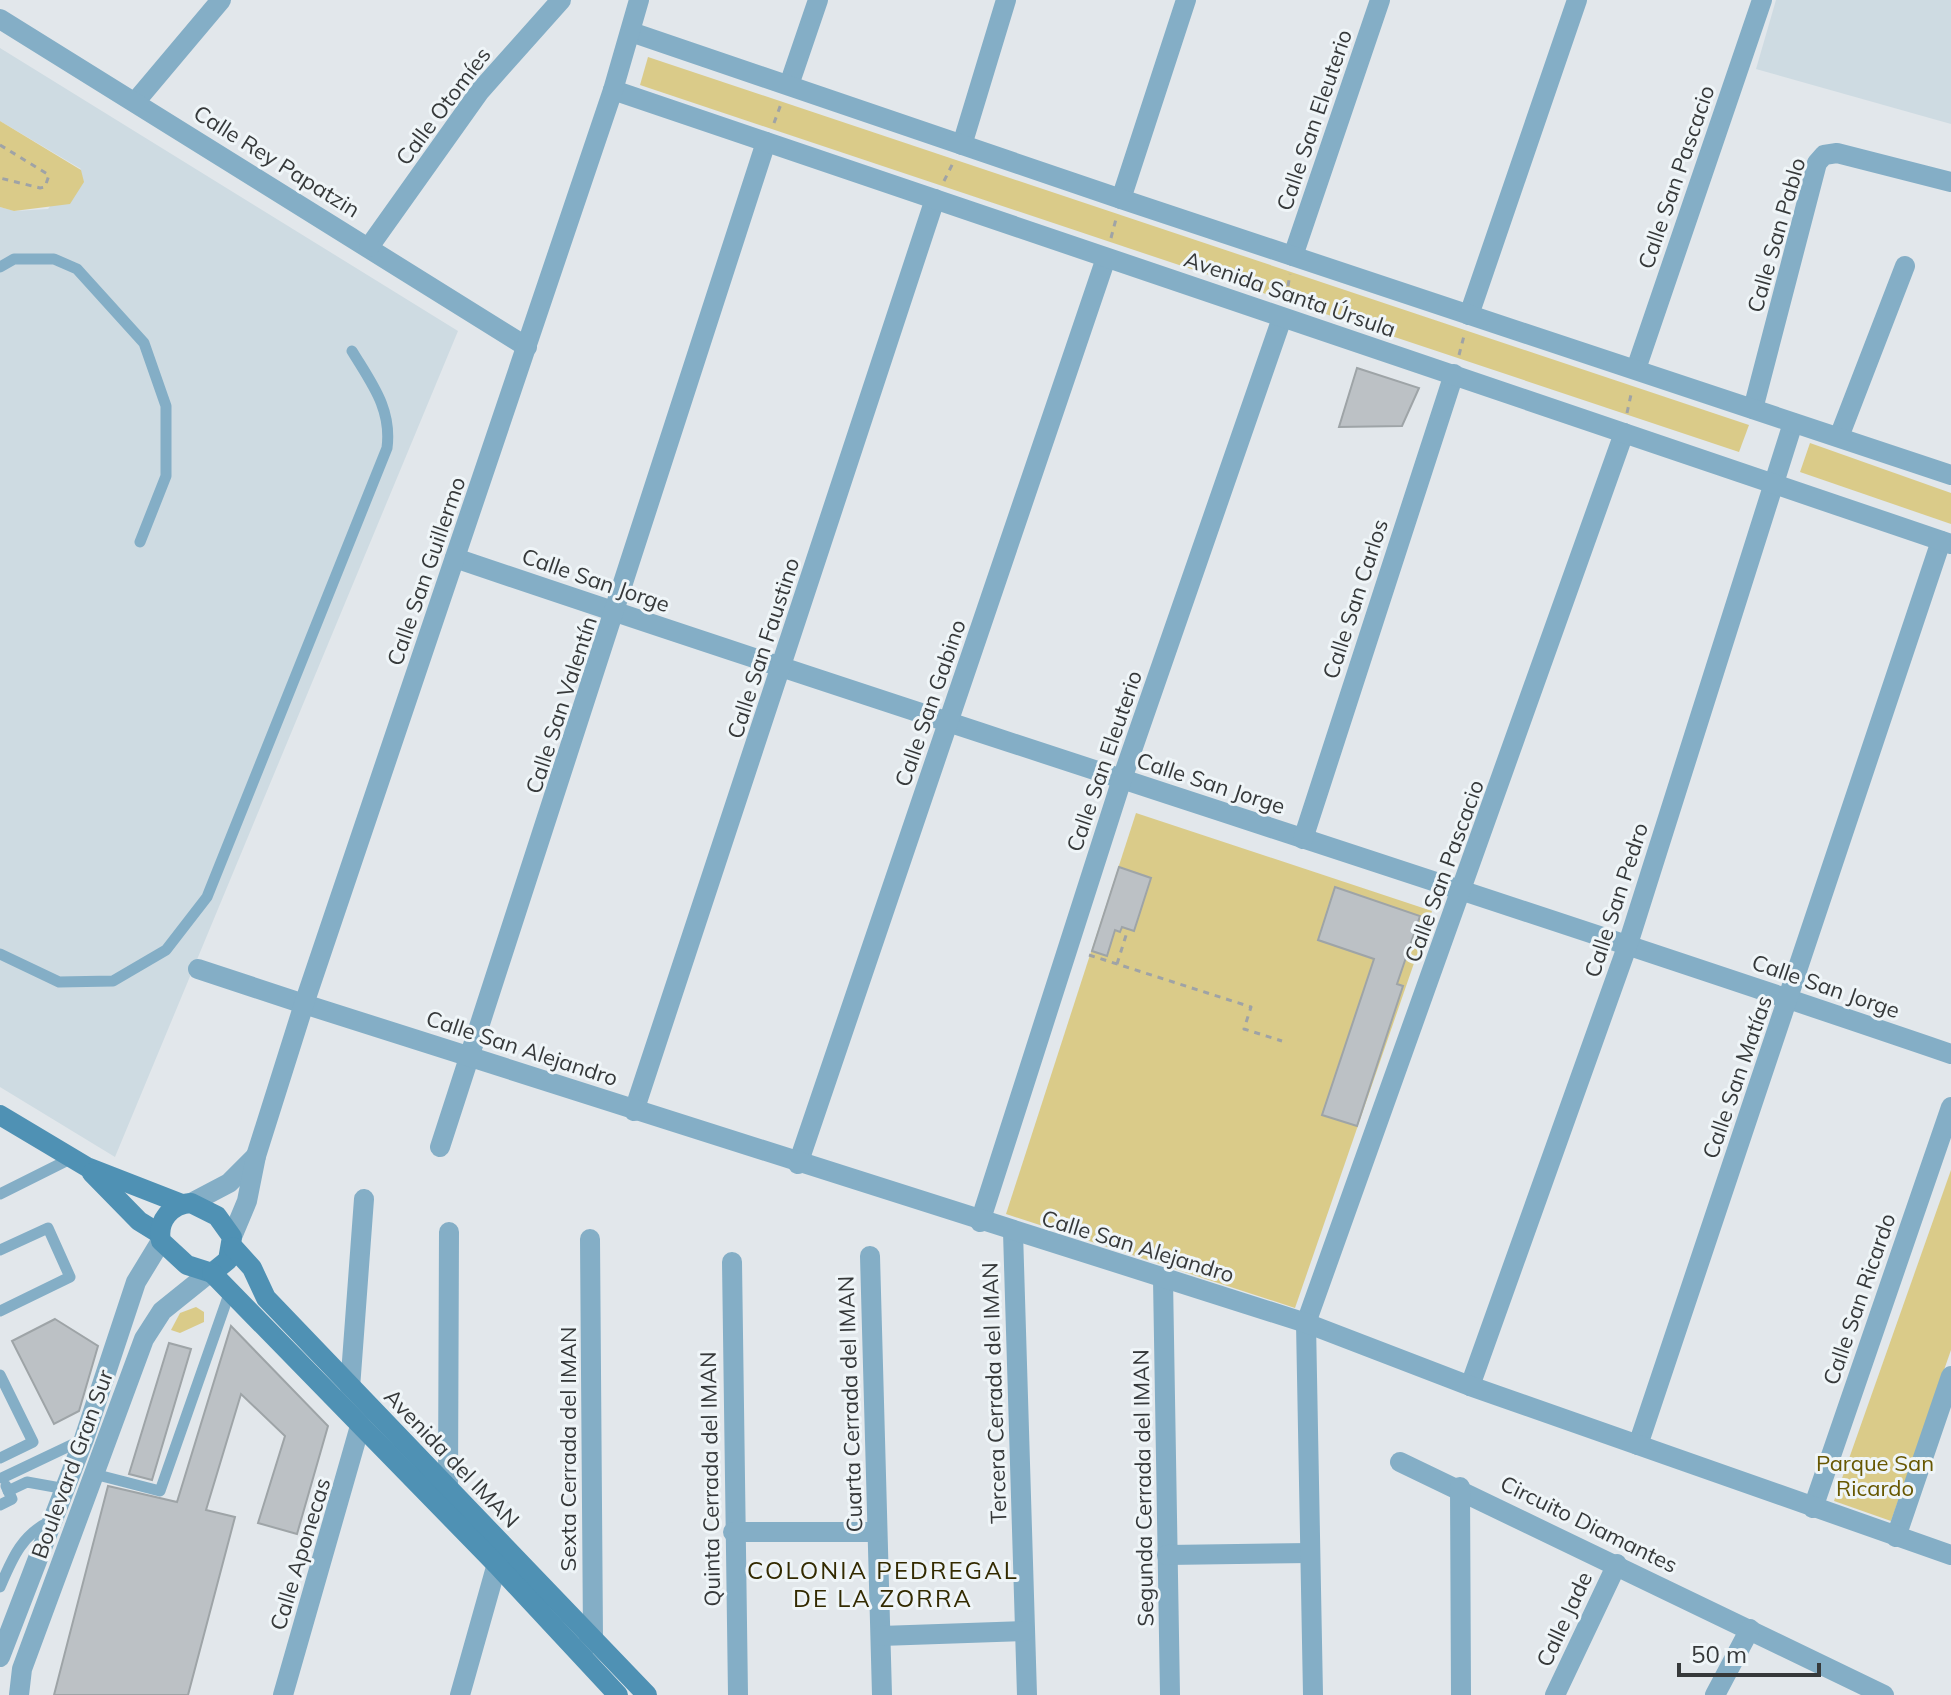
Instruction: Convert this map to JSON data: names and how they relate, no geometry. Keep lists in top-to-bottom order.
{
  "streets": {
    "main road": ["Avenida del IMAN"],
    "street": [
      "Calle Otomíes",
      "Calle San Eleuterio",
      "Calle Rey Papatzin",
      "Calle San Pascacio",
      "Calle San Pablo",
      "Avenida Santa Úrsula",
      "Calle San Guillermo",
      "Calle San Jorge",
      "Calle San Carlos",
      "Calle San Faustino",
      "Calle San Gabino",
      "Calle San Valentín",
      "Calle San Pedro",
      "Calle San Alejandro",
      "Calle San Matías",
      "Calle San Ricardo",
      "Tercera Cerrada del IMAN",
      "Cuarta Cerrada del IMAN",
      "Sexta Cerrada del IMAN",
      "Boulevard Gran Sur",
      "Quinta Cerrada del IMAN",
      "Segunda Cerrada del IMAN",
      "Circuito Diamantes",
      "Calle Aponecas",
      "Calle Jade"
    ]
  },
  "crossings": [
    ["Calle Otomíes", "Calle Rey Papatzin"],
    ["Calle San Eleuterio", "Avenida Santa Úrsula"],
    ["Calle San Eleuterio", "Calle San Jorge"],
    ["Calle San Eleuterio", "Calle San Alejandro"],
    ["Calle Rey Papatzin", "Calle San Guillermo"],
    ["Calle San Pascacio", "Avenida Santa Úrsula"],
    ["Calle San Pascacio", "Calle San Jorge"],
    ["Calle San Pascacio", "Calle San Alejandro"],
    ["Calle San Pablo", "Avenida Santa Úrsula"],
    ["Avenida Santa Úrsula", "Calle San Guillermo"],
    ["Avenida Santa Úrsula", "Calle San Carlos"],
    ["Avenida Santa Úrsula", "Calle San Faustino"],
    ["Avenida Santa Úrsula", "Calle San Gabino"],
    ["Avenida Santa Úrsula", "Calle San Valentín"],
    ["Avenida Santa Úrsula", "Calle San Pedro"],
    ["Avenida Santa Úrsula", "Calle San Matías"],
    ["Calle San Guillermo", "Calle San Jorge"],
    ["Calle San Guillermo", "Calle San Alejandro"],
    ["Calle San Guillermo", "Avenida del IMAN"],
    ["Calle San Guillermo", "Boulevard Gran Sur"],
    ["Calle San Jorge", "Calle San Carlos"],
    ["Calle San Jorge", "Calle San Faustino"],
    ["Calle San Jorge", "Calle San Gabino"],
    ["Calle San Jorge", "Calle San Valentín"],
    ["Calle San Jorge", "Calle San Pedro"],
    ["Calle San Jorge", "Calle San Matías"],
    ["Calle San Faustino", "Calle San Alejandro"],
    ["Calle San Gabino", "Calle San Alejandro"],
    ["Calle San Valentín", "Calle San Alejandro"],
    ["Calle San Pedro", "Calle San Alejandro"],
    ["Calle San Alejandro", "Calle San Matías"],
    ["Calle San Alejandro", "Calle San Ricardo"],
    ["Calle San Alejandro", "Tercera Cerrada del IMAN"],
    ["Calle San Alejandro", "Segunda Cerrada del IMAN"],
    ["Sexta Cerrada del IMAN", "Avenida del IMAN"],
    ["Avenida del IMAN", "Boulevard Gran Sur"],
    ["Avenida del IMAN", "Calle Aponecas"],
    ["Circuito Diamantes", "Calle Jade"]
  ],
  "districts": ["COLONIA PEDREGAL DE LA ZORRA"],
  "parks": ["Parque San Ricardo"],
  "scale_bar": "50 m"
}
